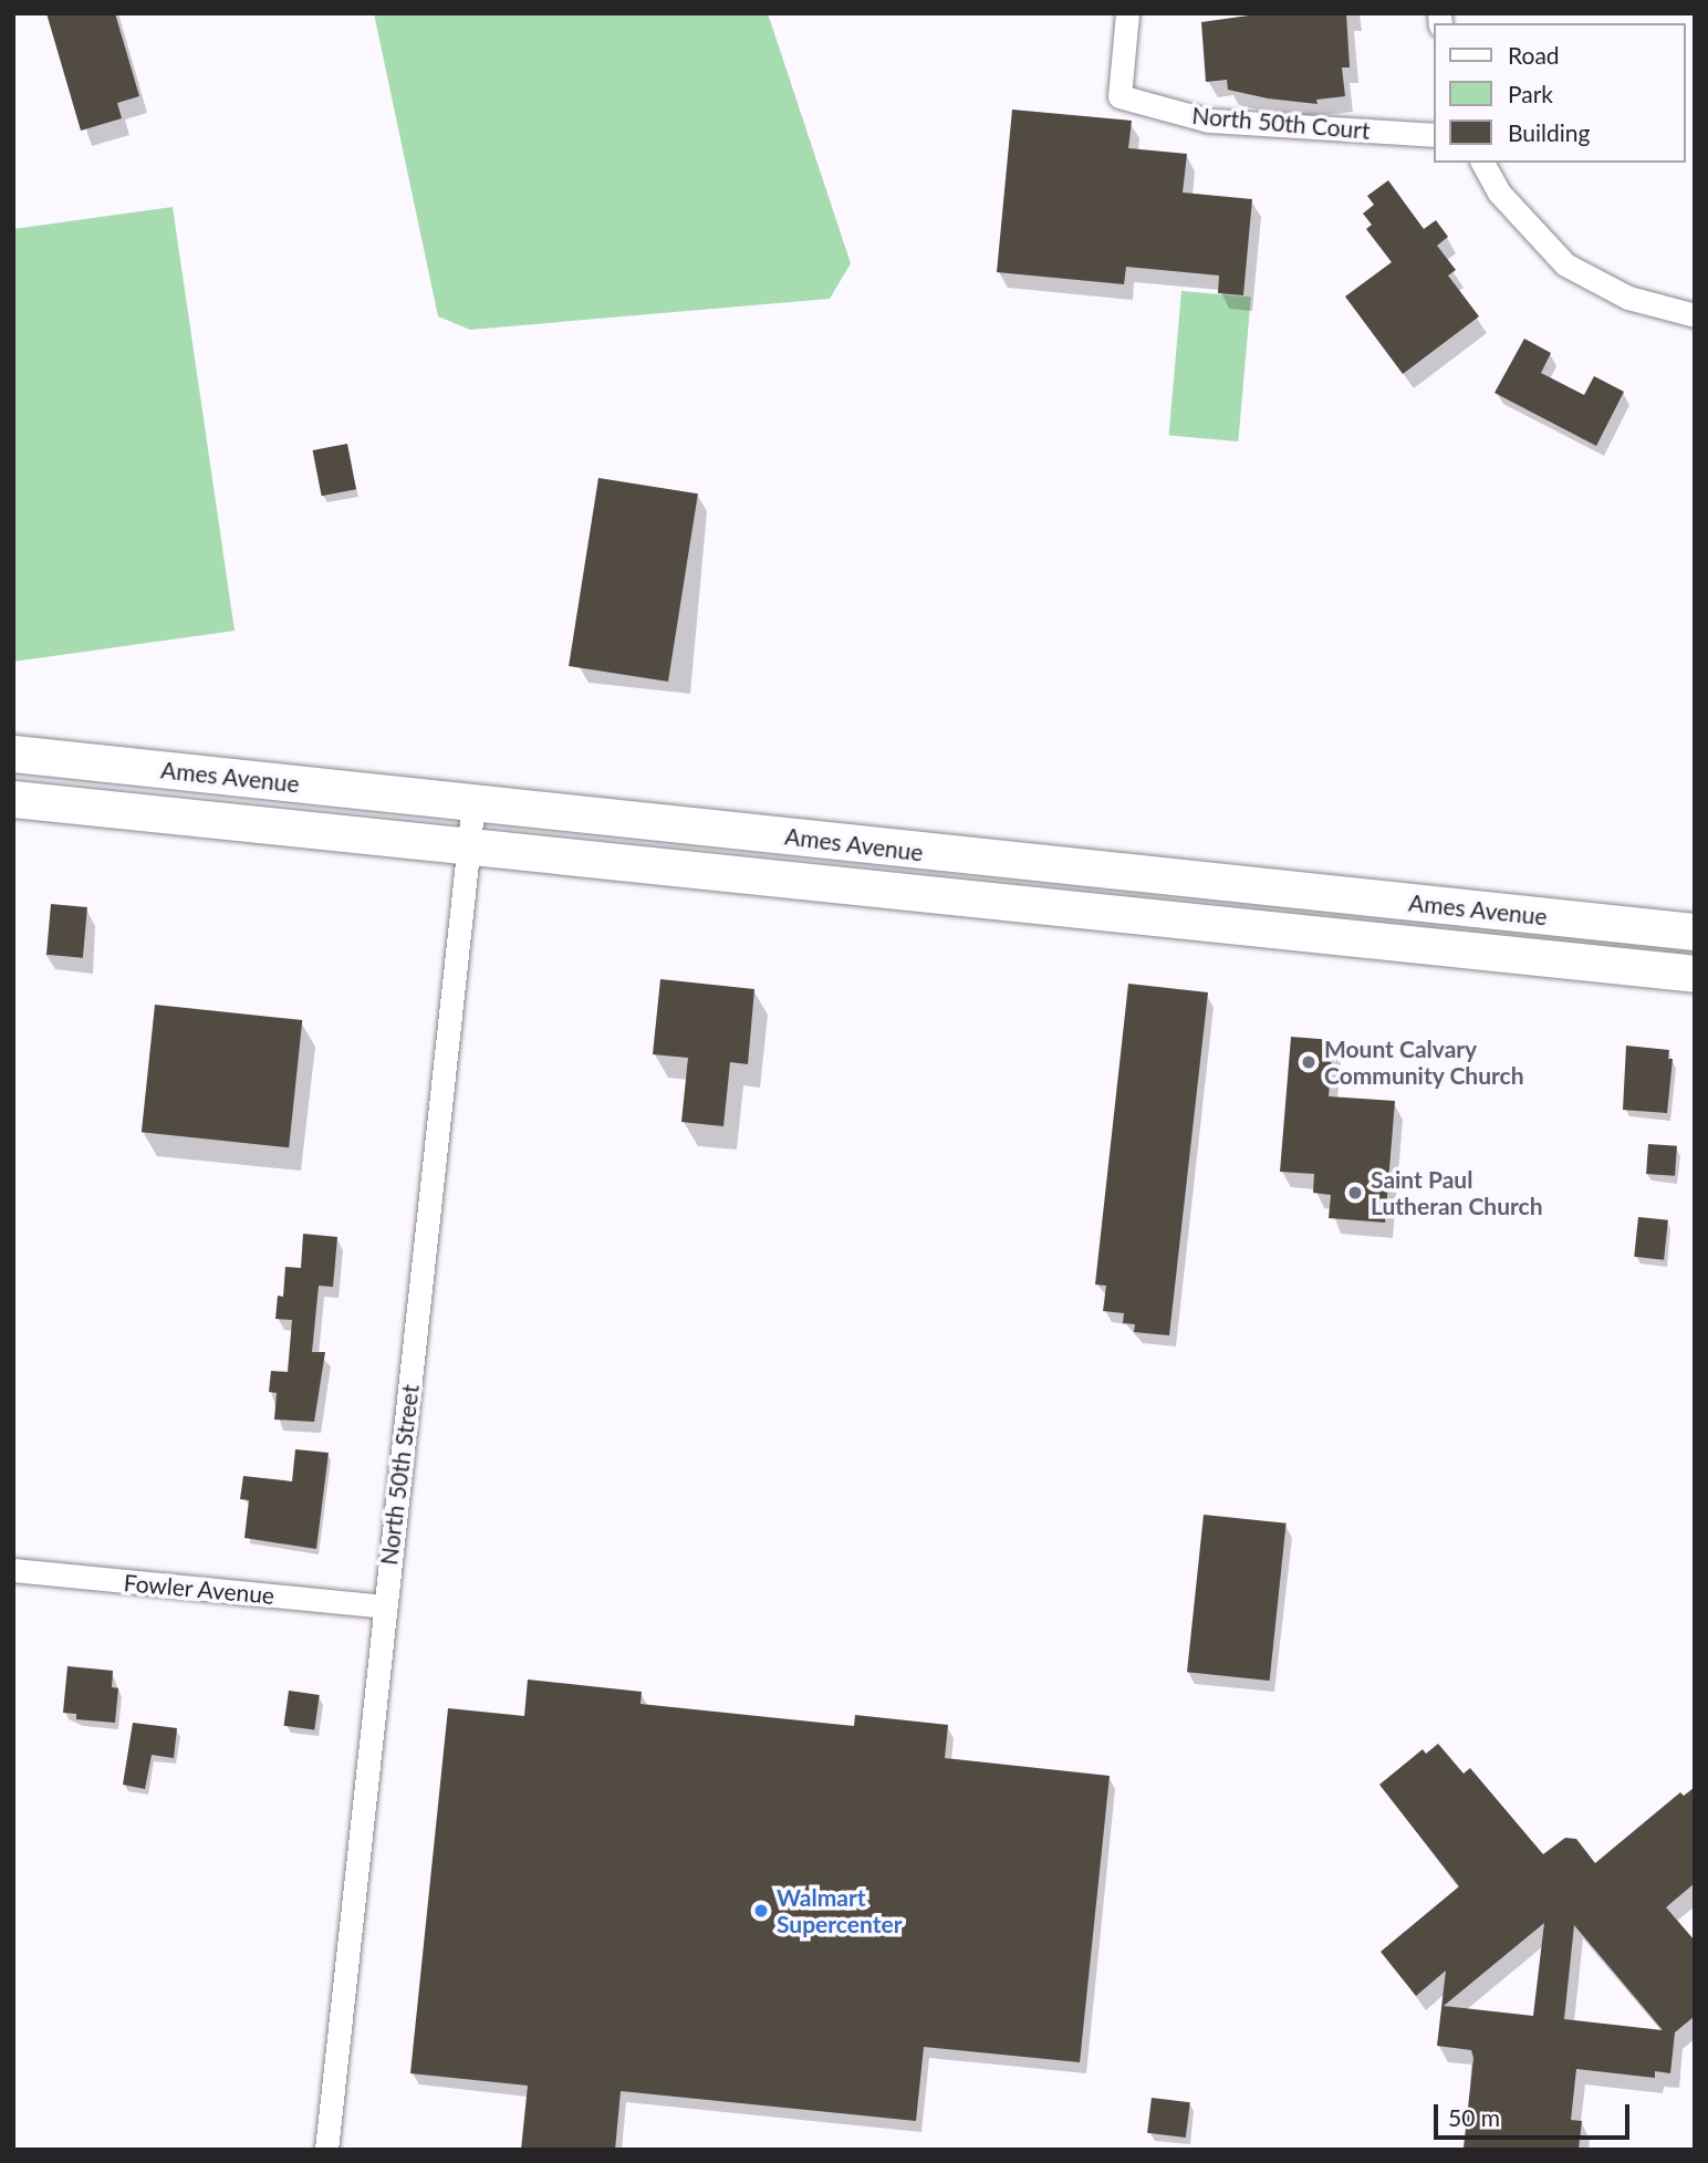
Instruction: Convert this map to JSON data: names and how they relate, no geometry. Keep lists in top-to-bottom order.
{
  "streets": {
    "main road": ["Ames Avenue"],
    "street": ["North 50th Court", "North 50th Street", "Fowler Avenue"]
  },
  "crossings": [
    ["Ames Avenue", "North 50th Street"],
    ["North 50th Street", "Fowler Avenue"]
  ],
  "places": ["Mount Calvary Community Church", "Saint Paul Lutheran Church", "Walmart Supercenter"],
  "legend": ["Road", "Park", "Building"],
  "scale_bar": "50 m"
}
